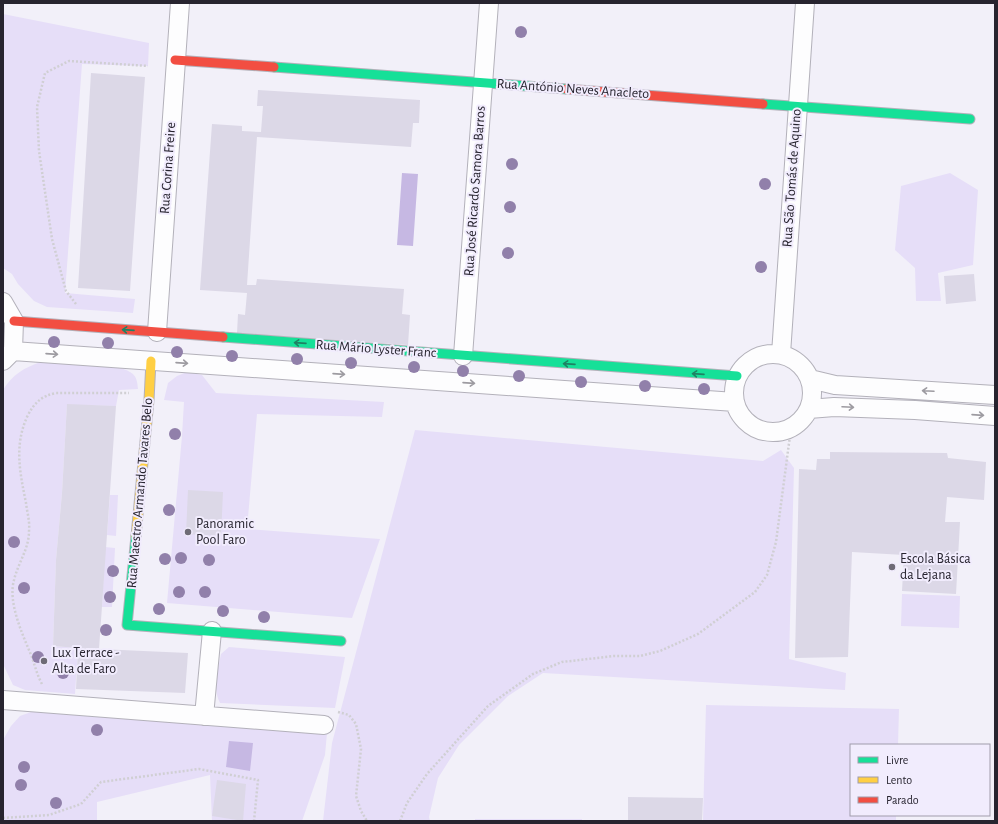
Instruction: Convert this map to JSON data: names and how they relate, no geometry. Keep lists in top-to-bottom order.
{
  "streets": {
    "street": [
      "Rua António Neves Anacleto",
      "Rua Corina Freire",
      "Rua São Tomás de Aquino",
      "Rua José Ricardo Samora Barros",
      "Rua Mário Lyster Franc",
      "Rua Maestro Armando Tavares Belo"
    ]
  },
  "crossings": [
    ["Rua António Neves Anacleto", "Rua Corina Freire"],
    ["Rua António Neves Anacleto", "Rua São Tomás de Aquino"],
    ["Rua António Neves Anacleto", "Rua José Ricardo Samora Barros"],
    ["Rua Corina Freire", "Rua Mário Lyster Franc"],
    ["Rua São Tomás de Aquino", "Rua Mário Lyster Franc"],
    ["Rua José Ricardo Samora Barros", "Rua Mário Lyster Franc"],
    ["Rua Mário Lyster Franc", "Rua Maestro Armando Tavares Belo"]
  ],
  "places": ["Panoramic Pool Faro", "Escola Básica da Lejana", "Lux Terrace - Alta de Faro"],
  "legend": ["Livre", "Lento", "Parado"]
}
